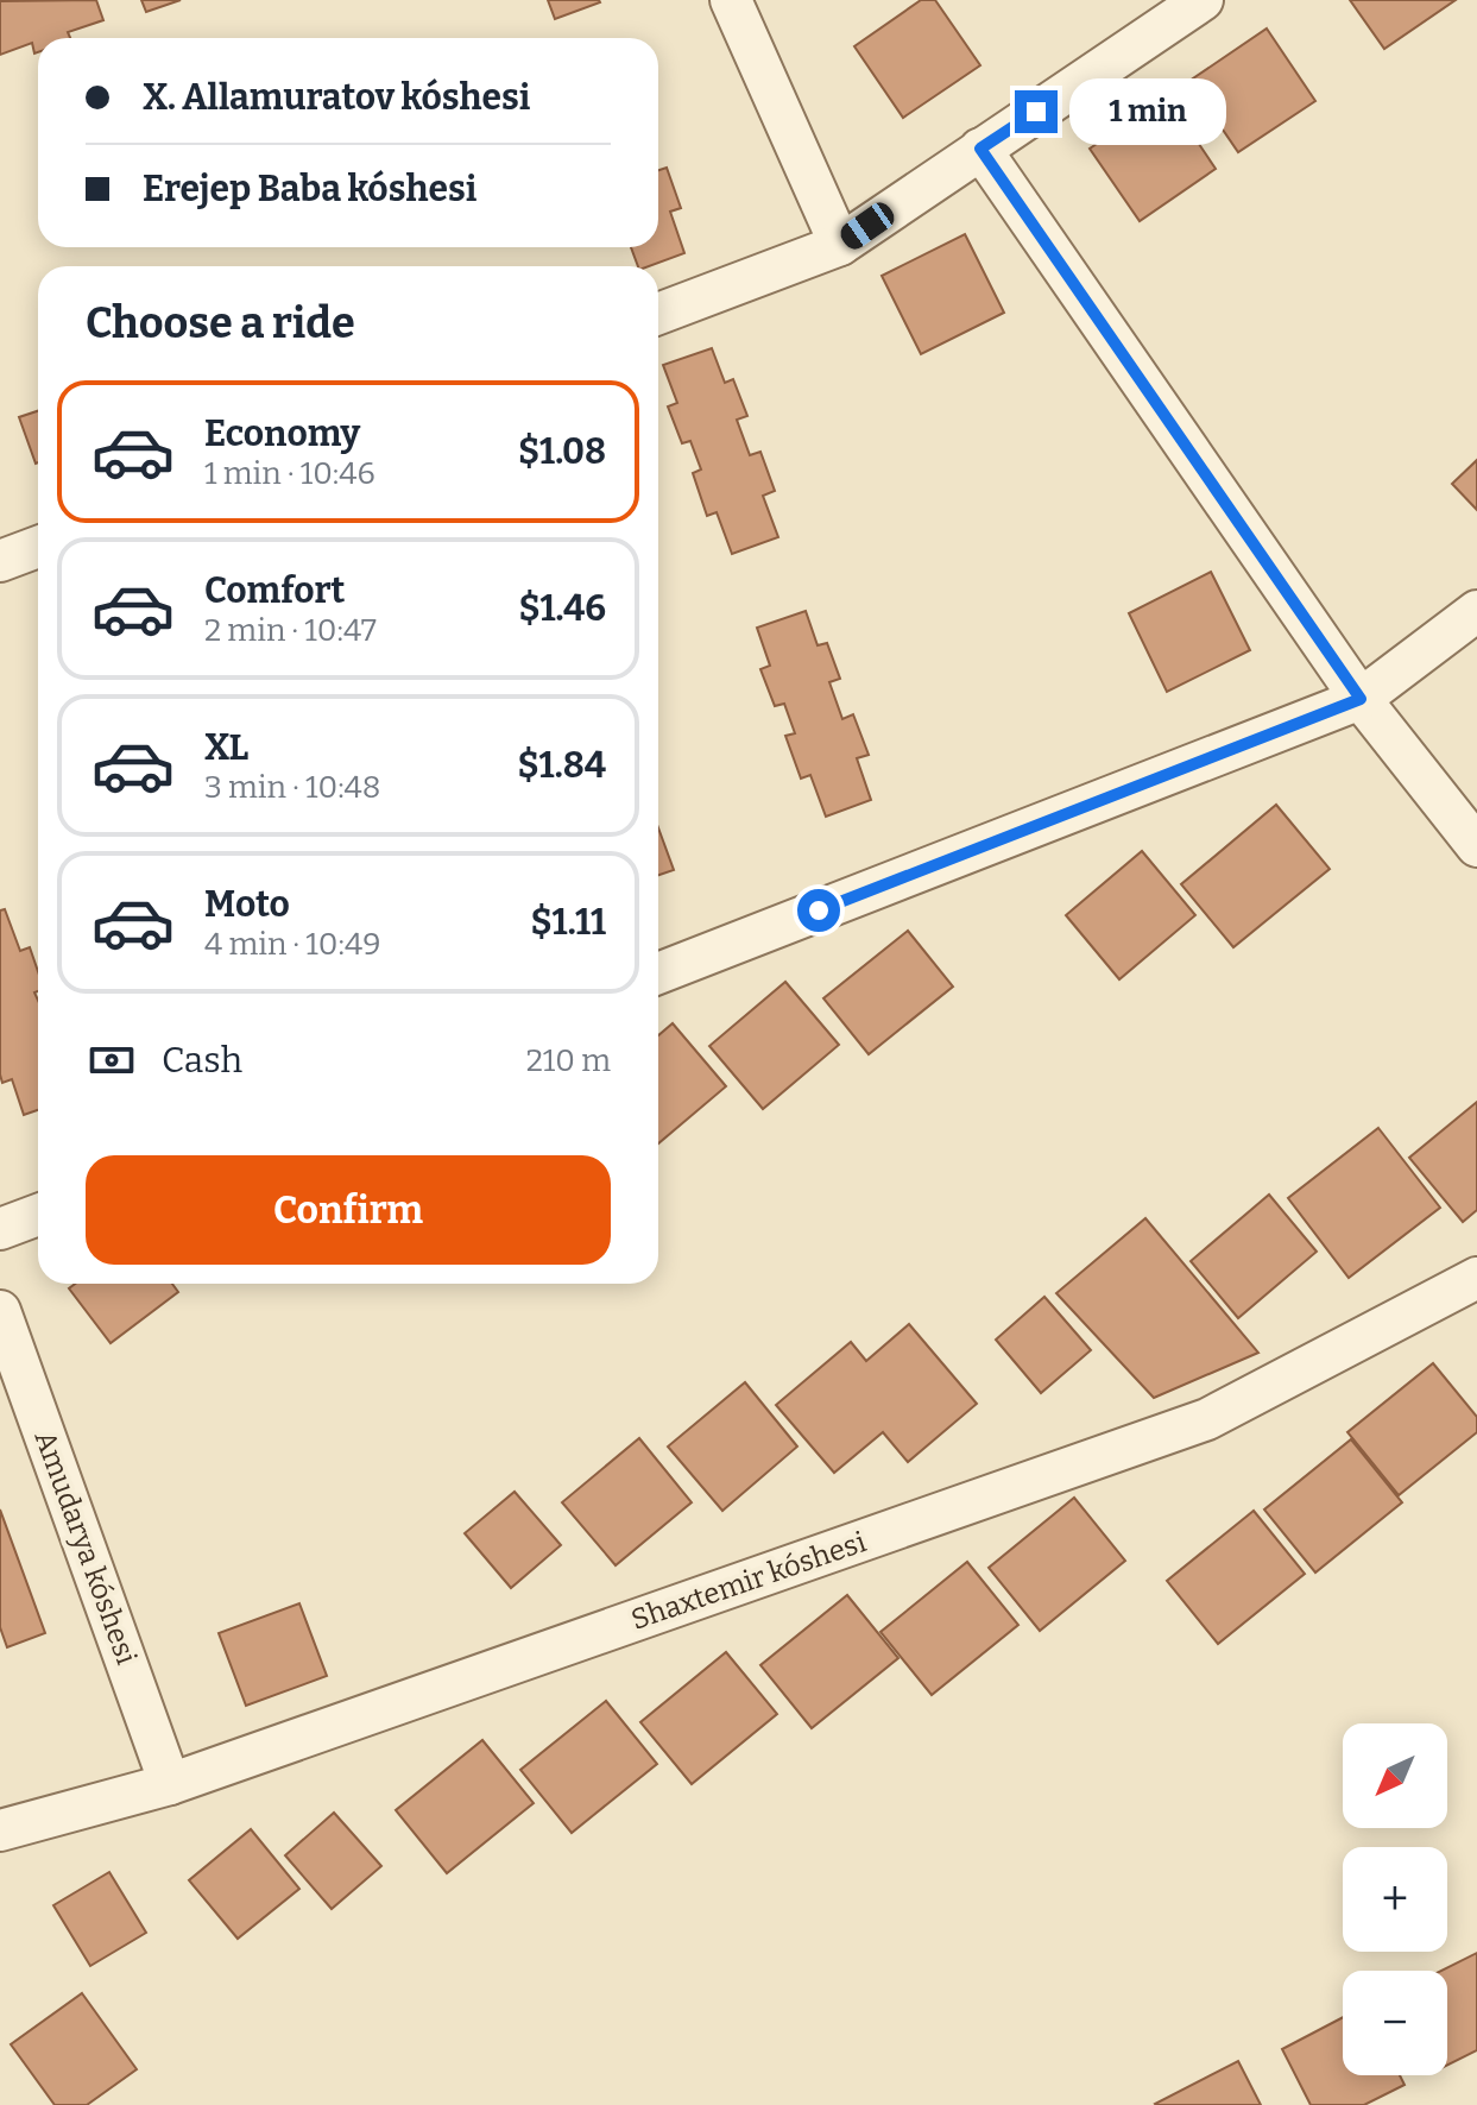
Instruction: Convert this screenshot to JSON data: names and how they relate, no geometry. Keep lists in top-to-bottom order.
{
  "streets": {
    "street": ["Amudarya kóshesi", "Shaxtemir kóshesi"]
  },
  "crossings": [
    ["Amudarya kóshesi", "Shaxtemir kóshesi"]
  ],
  "north": "bottom left",
  "page": {
    "banner": ["X. Allamuratov kóshesi", "Erejep Baba kóshesi"],
    "bubble": "1 min",
    "heading": "Choose a ride",
    "list": [
      {
        "name": "Economy",
        "note": "1 min · 10:46",
        "value": "$1.08"
      },
      {
        "name": "Comfort",
        "note": "2 min · 10:47",
        "value": "$1.46"
      },
      {
        "name": "XL",
        "note": "3 min · 10:48",
        "value": "$1.84"
      },
      {
        "name": "Moto",
        "note": "4 min · 10:49",
        "value": "$1.11"
      }
    ],
    "pay": ["Cash", "210 m"],
    "buttons": "Confirm",
    "map_buttons": ["+", "−"]
  }
}
